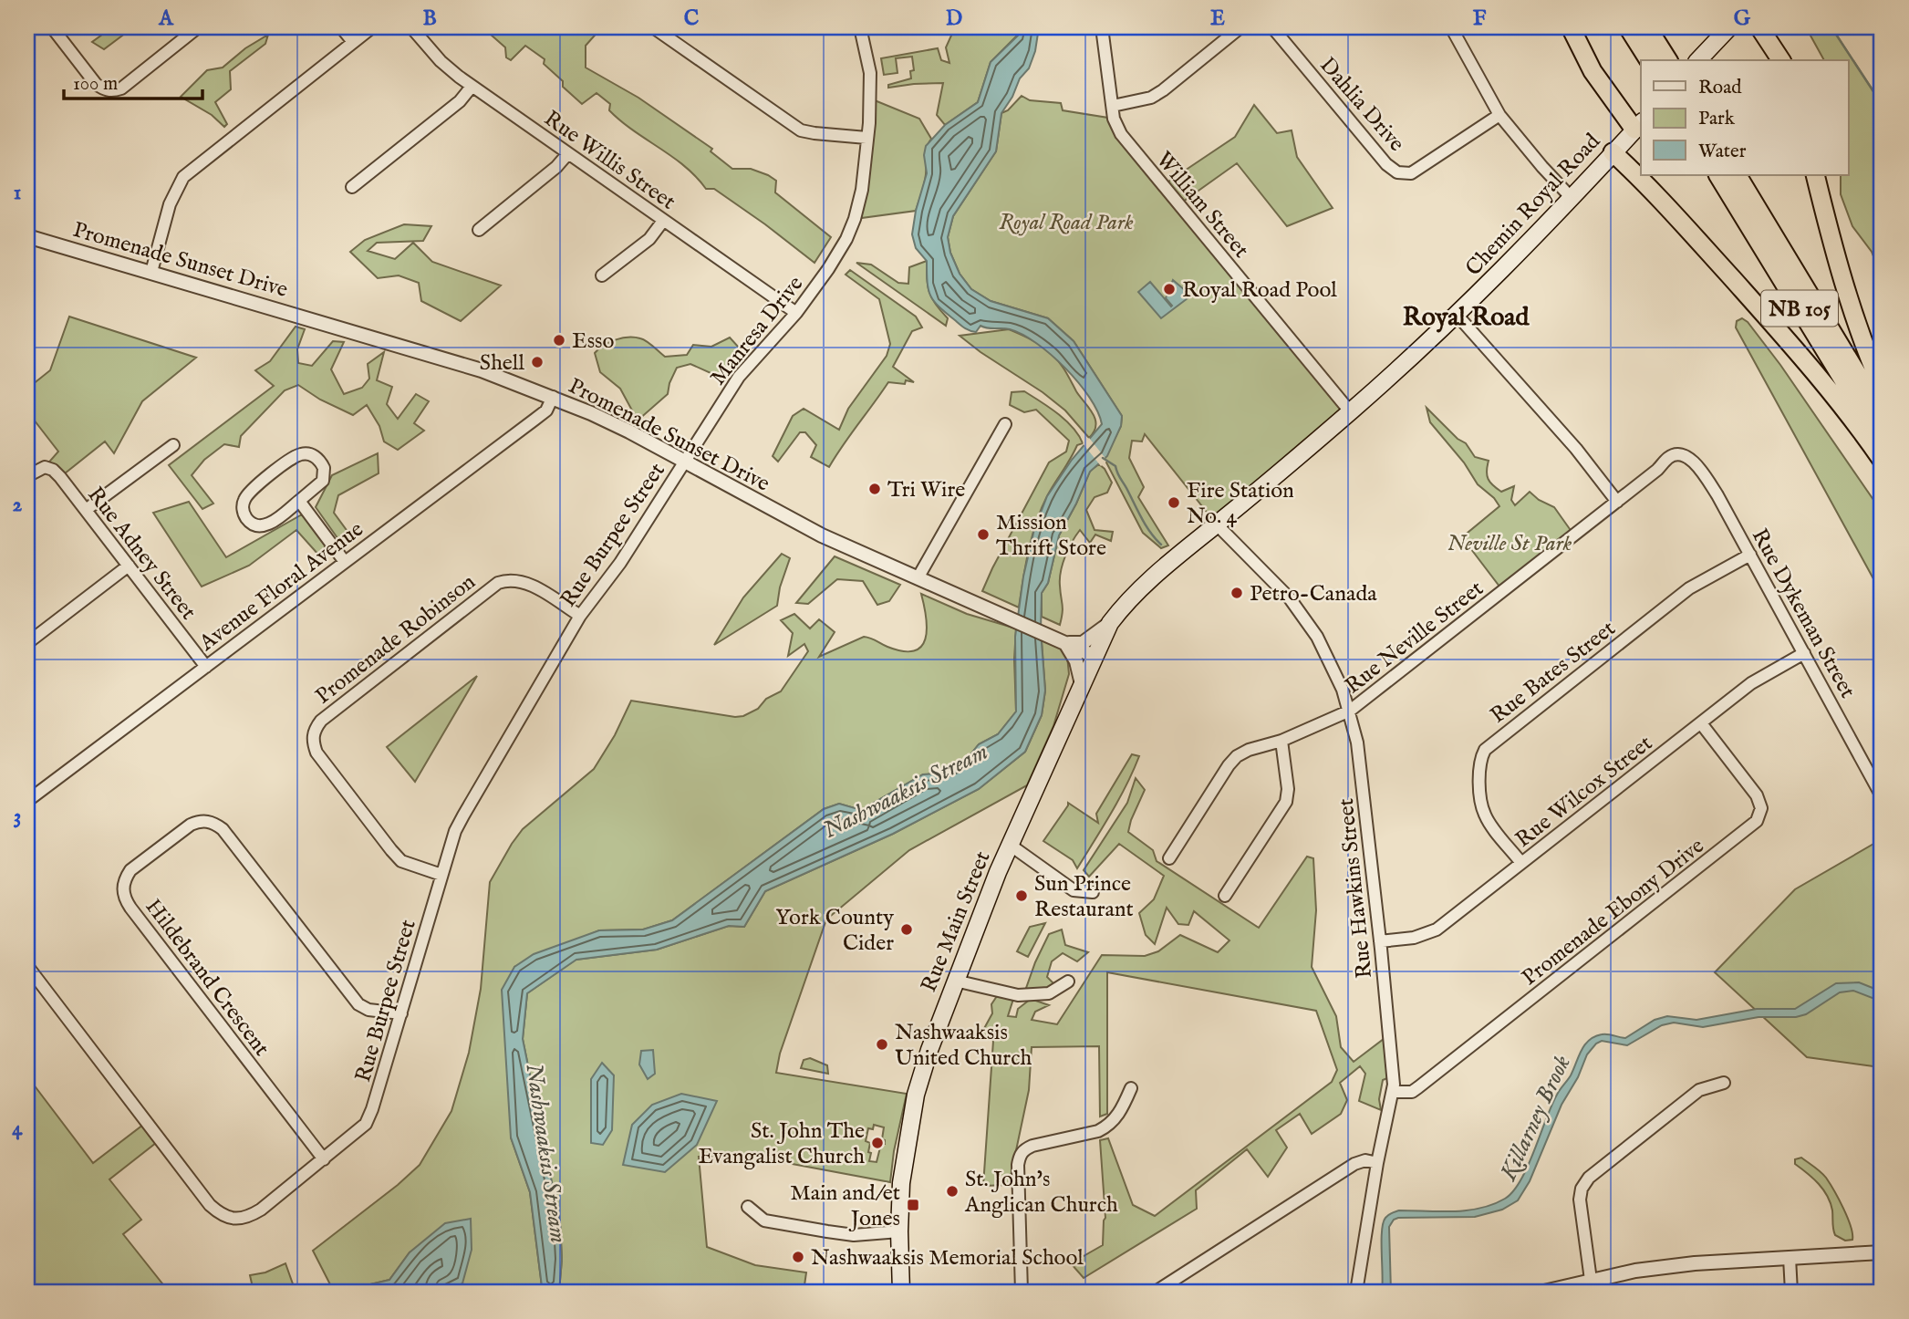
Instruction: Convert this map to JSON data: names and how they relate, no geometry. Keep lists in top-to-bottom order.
{
  "streets": {
    "highway": ["NB 105"],
    "main road": ["Chemin Royal Road", "Rue Main Street"],
    "street": [
      "Dahlia Drive",
      "Rue Willis Street",
      "William Street",
      "Promenade Sunset Drive",
      "Manresa Drive",
      "Rue Burpee Street",
      "Rue Adney Street",
      "Avenue Floral Avenue",
      "Rue Dykeman Street",
      "Rue Neville Street",
      "Promenade Robinson",
      "Rue Bates Street",
      "Rue Wilcox Street",
      "Rue Hawkins Street",
      "Promenade Ebony Drive",
      "Hildebrand Crescent"
    ]
  },
  "crossings": [
    ["Rue Willis Street", "Manresa Drive"],
    ["William Street", "Chemin Royal Road"],
    ["Chemin Royal Road", "Promenade Sunset Drive"],
    ["Chemin Royal Road", "Rue Hawkins Street"],
    ["Chemin Royal Road", "Rue Main Street"],
    ["Promenade Sunset Drive", "Manresa Drive"],
    ["Promenade Sunset Drive", "Rue Burpee Street"],
    ["Promenade Sunset Drive", "Avenue Floral Avenue"],
    ["Promenade Sunset Drive", "Rue Main Street"],
    ["Manresa Drive", "Rue Burpee Street"],
    ["Rue Burpee Street", "Promenade Robinson"],
    ["Rue Burpee Street", "Hildebrand Crescent"],
    ["Rue Adney Street", "Avenue Floral Avenue"],
    ["Rue Dykeman Street", "Rue Neville Street"],
    ["Rue Dykeman Street", "Rue Bates Street"],
    ["Rue Dykeman Street", "Rue Wilcox Street"],
    ["Rue Neville Street", "Rue Hawkins Street"],
    ["Rue Bates Street", "Rue Wilcox Street"],
    ["Rue Wilcox Street", "Rue Hawkins Street"],
    ["Rue Wilcox Street", "Promenade Ebony Drive"],
    ["Rue Hawkins Street", "Promenade Ebony Drive"]
  ],
  "districts": ["Royal Road"],
  "water": ["Nashwaaksis Stream", "Killarney Brook"],
  "parks": ["Royal Road Park", "Neville St Park"],
  "places": {
    "other": [
      "Royal Road Pool",
      "Esso",
      "Shell",
      "Tri Wire",
      "Fire Station No. 4",
      "Mission Thrift Store",
      "Petro-Canada",
      "Sun Prince Restaurant",
      "York County Cider",
      "Nashwaaksis United Church",
      "St. John The Evangalist Church",
      "St. John's Anglican Church",
      "Nashwaaksis Memorial School"
    ],
    "transit": ["Main and/et Jones"]
  },
  "legend": ["Road", "Park", "Water"],
  "scale_bar": "100 m",
  "grid": {
    "columns": [
      "A",
      "B",
      "C",
      "D",
      "E",
      "F",
      "G"
    ],
    "rows": [
      "1",
      "2",
      "3",
      "4"
    ]
  }
}
